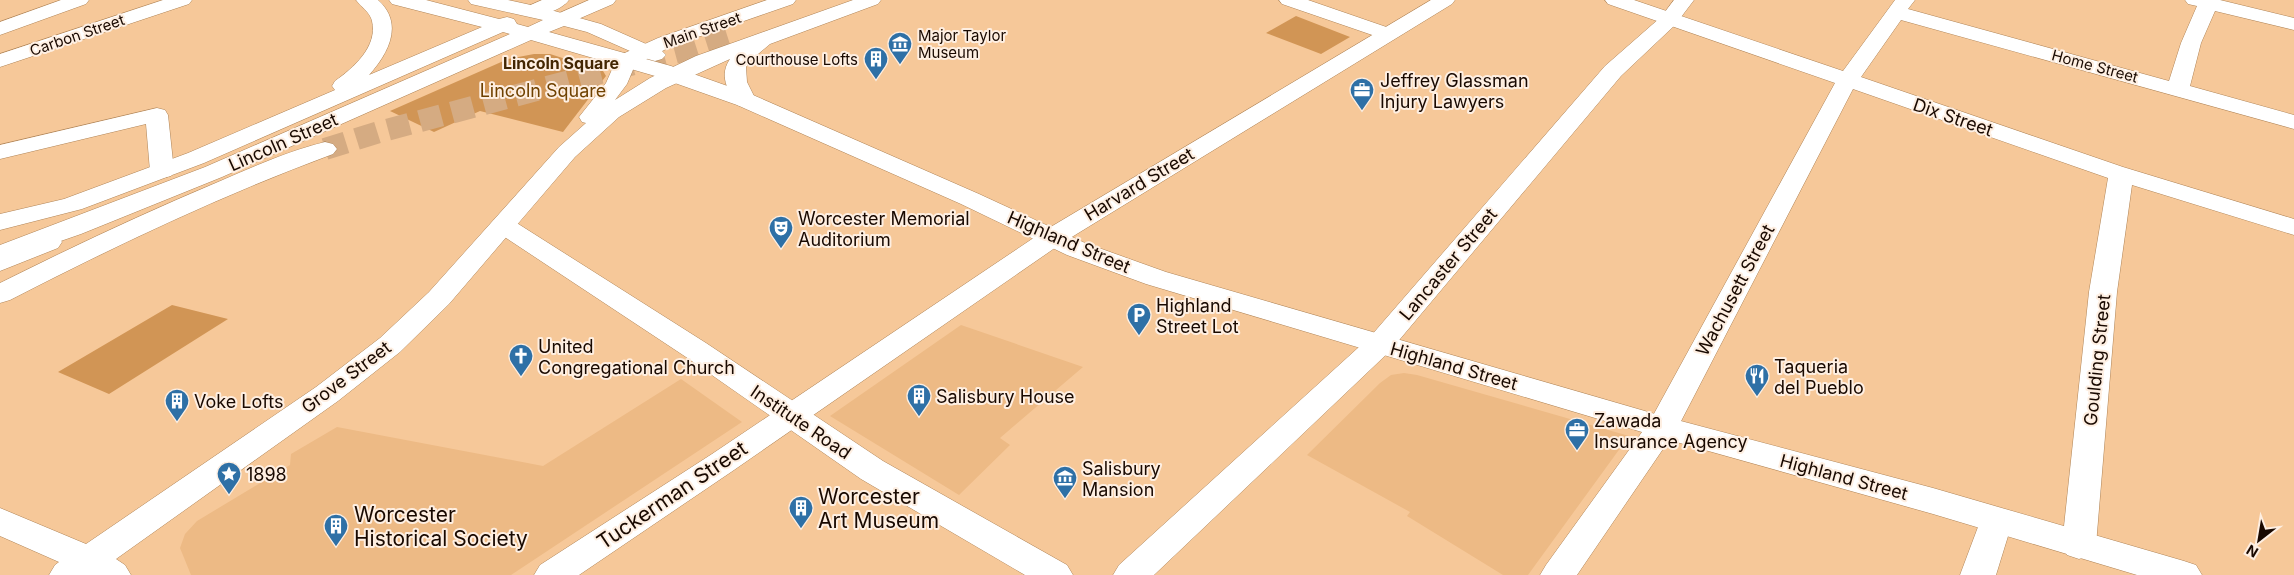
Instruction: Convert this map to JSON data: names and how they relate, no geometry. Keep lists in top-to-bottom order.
{
  "streets": {
    "main road": [
      "Main Street",
      "Carbon Street",
      "Home Street",
      "Dix Street",
      "Lincoln Street",
      "Harvard Street",
      "Highland Street",
      "Lancaster Street",
      "Wachusett Street",
      "Goulding Street",
      "Grove Street",
      "Institute Road",
      "Tuckerman Street"
    ]
  },
  "crossings": [
    ["Main Street", "Highland Street"],
    ["Main Street", "Grove Street"],
    ["Home Street", "Wachusett Street"],
    ["Dix Street", "Lancaster Street"],
    ["Dix Street", "Wachusett Street"],
    ["Dix Street", "Goulding Street"],
    ["Harvard Street", "Highland Street"],
    ["Harvard Street", "Institute Road"],
    ["Harvard Street", "Tuckerman Street"],
    ["Highland Street", "Lancaster Street"],
    ["Highland Street", "Wachusett Street"],
    ["Highland Street", "Goulding Street"],
    ["Highland Street", "Grove Street"],
    ["Grove Street", "Institute Road"],
    ["Institute Road", "Tuckerman Street"]
  ],
  "districts": ["Lincoln Square"],
  "parks": ["Lincoln Square"],
  "places": {
    "museum": ["Major Taylor Museum", "Salisbury Mansion"],
    "building": [
      "Courthouse Lofts",
      "Salisbury House",
      "Voke Lofts",
      "Worcester Art Museum",
      "Worcester Historical Society"
    ],
    "office": ["Jeffrey Glassman Injury Lawyers", "Zawada Insurance Agency"],
    "theatre": ["Worcester Memorial Auditorium"],
    "parking": ["Highland Street Lot"],
    "church": ["United Congregational Church"],
    "restaurant": ["Taqueria del Pueblo"],
    "place": ["1898"]
  },
  "north": "bottom left"
}
